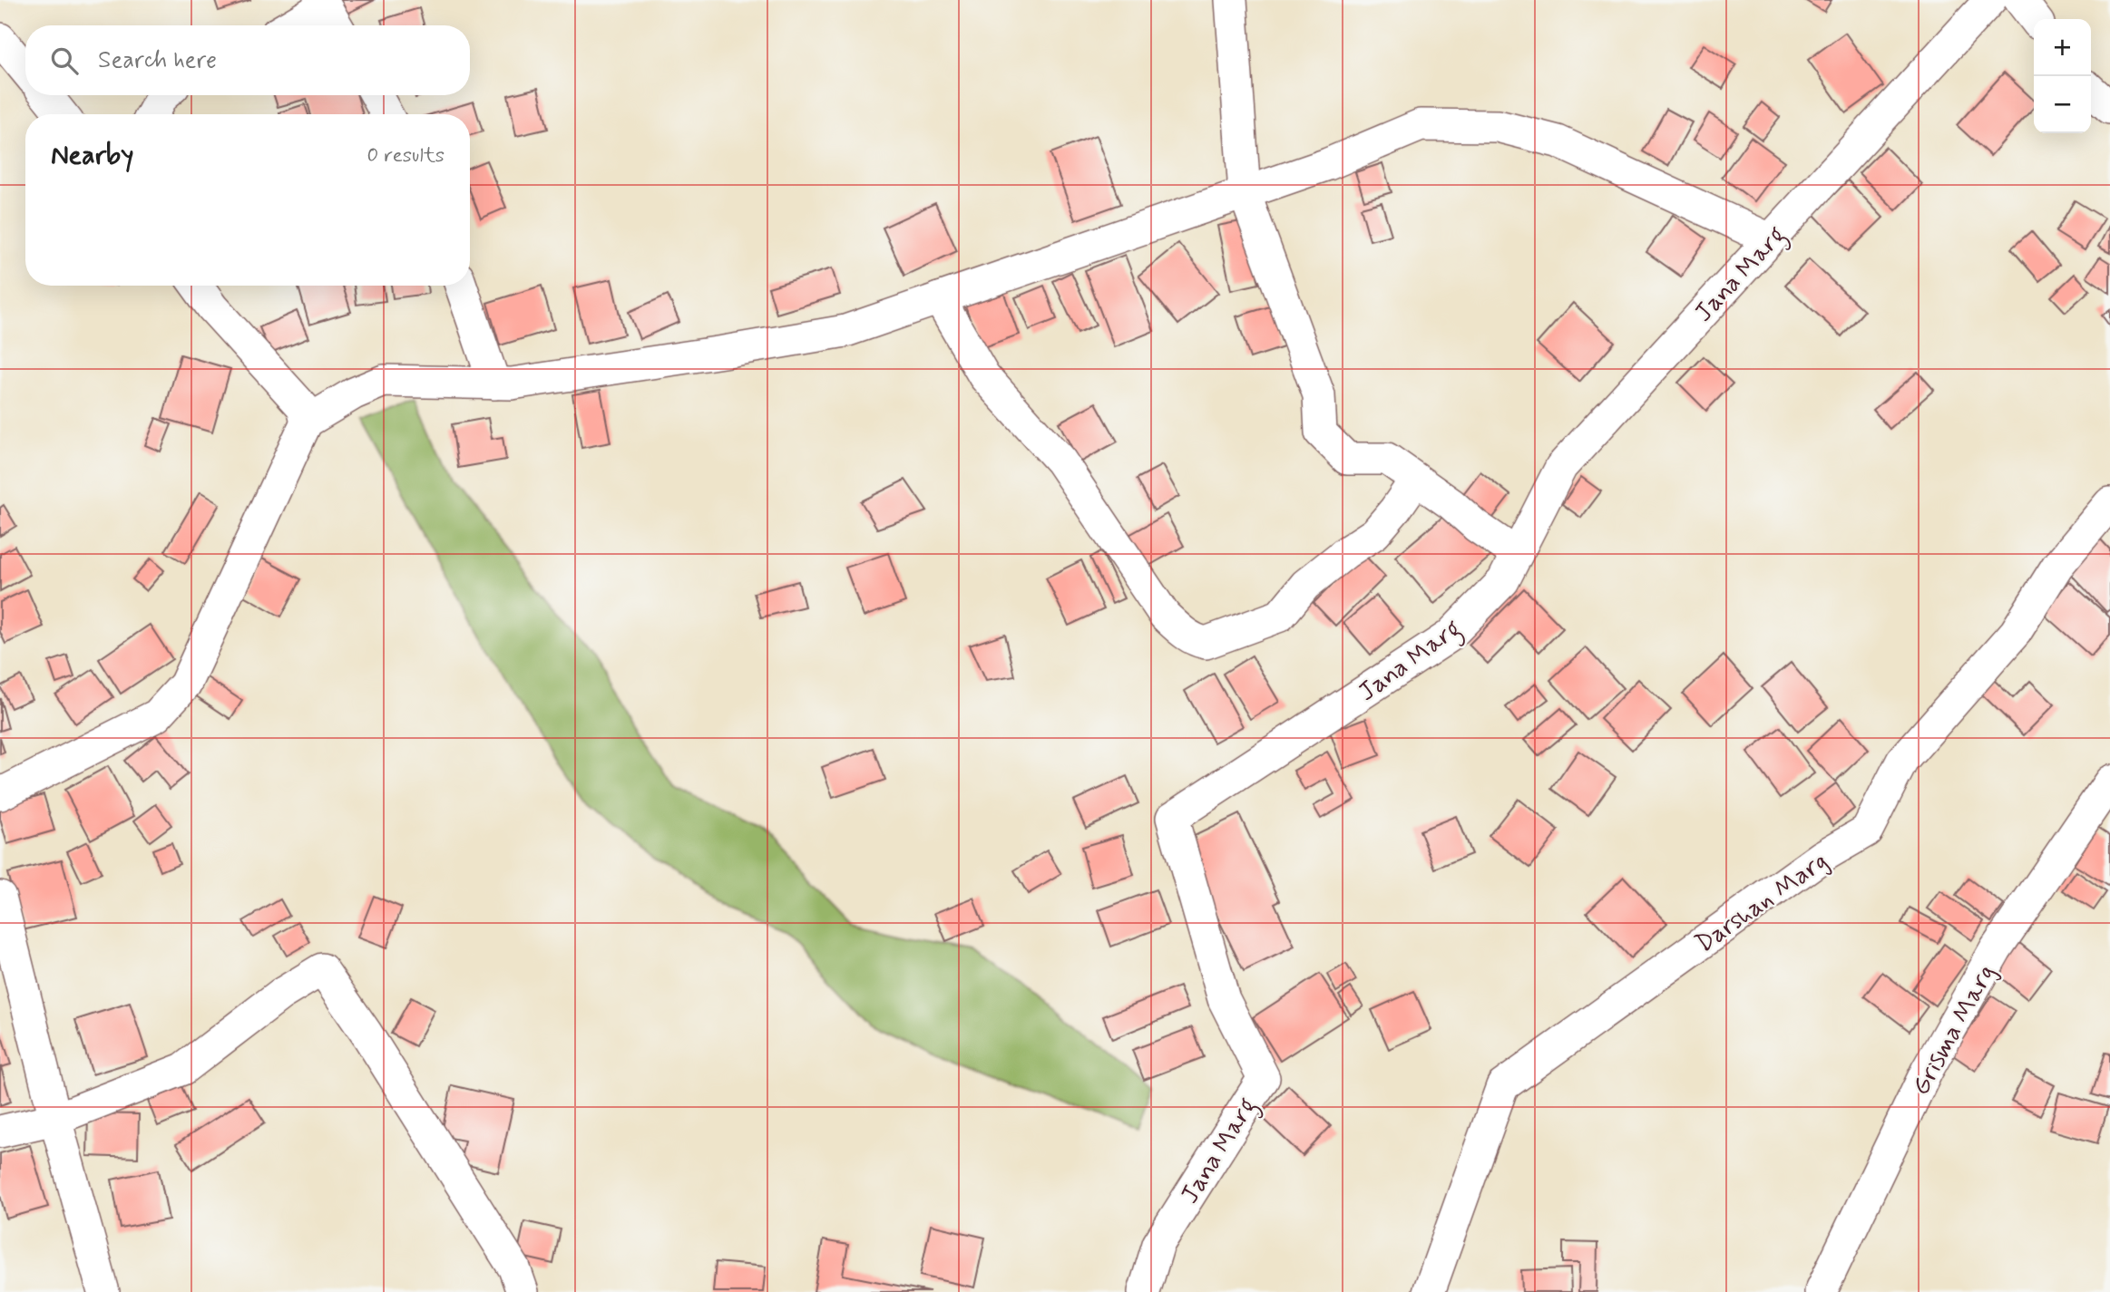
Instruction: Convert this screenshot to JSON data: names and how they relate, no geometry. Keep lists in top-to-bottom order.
{
  "streets": {
    "street": ["Jana Marg", "Darshan Marg", "Grisma Marg"]
  },
  "page": {
    "map_buttons": ["+", "−"],
    "search": "Search here",
    "heading": ["Nearby", "0 results"]
  }
}
